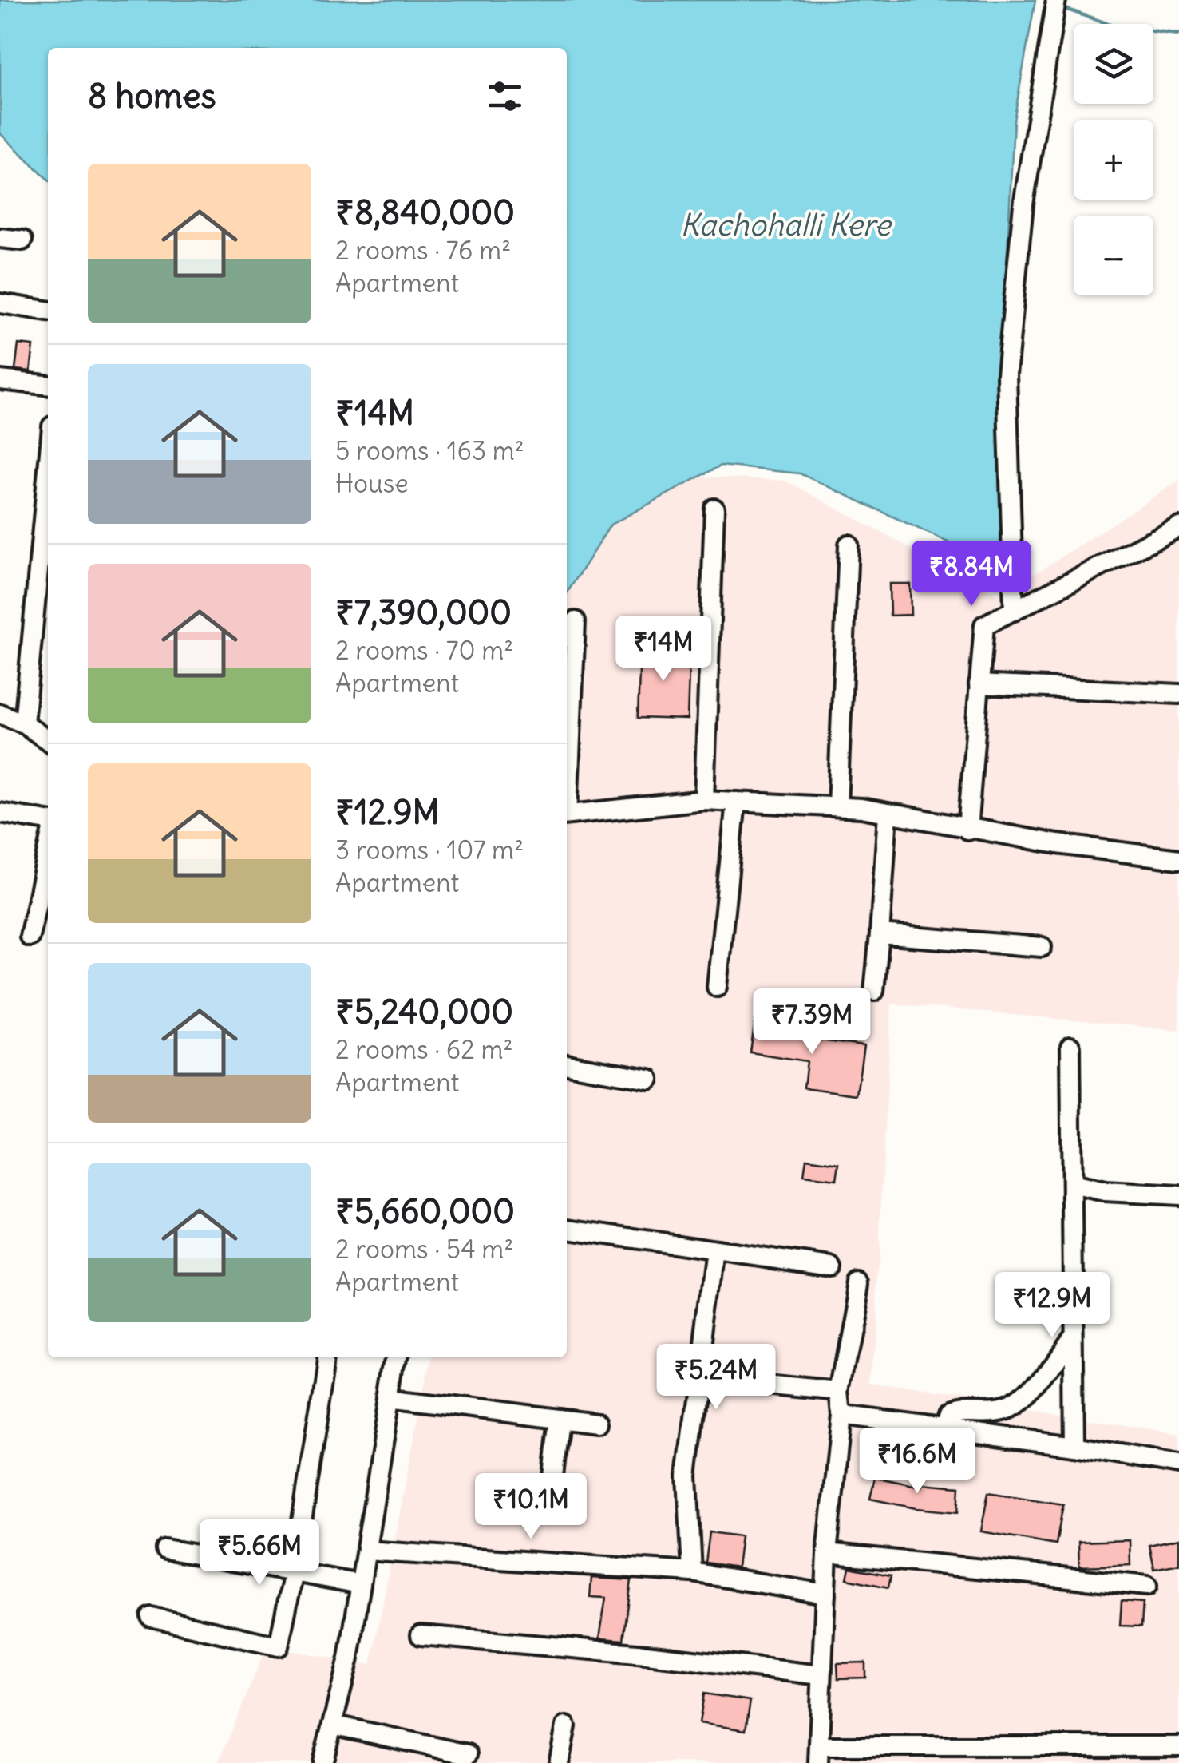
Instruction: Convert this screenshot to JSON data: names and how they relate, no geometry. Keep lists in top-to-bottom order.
{
  "water": ["Kachohalli Kere"],
  "page": {
    "map_buttons": ["+", "−"],
    "heading": "8 homes",
    "list": [
      {
        "name": "₹8,840,000",
        "note": "2 rooms · 76 m² · Apartment"
      },
      {
        "name": "₹14M",
        "note": "5 rooms · 163 m² · House"
      },
      {
        "name": "₹7,390,000",
        "note": "2 rooms · 70 m² · Apartment"
      },
      {
        "name": "₹12.9M",
        "note": "3 rooms · 107 m² · Apartment"
      },
      {
        "name": "₹5,240,000",
        "note": "2 rooms · 62 m² · Apartment"
      },
      {
        "name": "₹5,660,000",
        "note": "2 rooms · 54 m² · Apartment"
      }
    ],
    "price": [
      "₹8.84M",
      "₹14M",
      "₹7.39M",
      "₹12.9M",
      "₹5.24M",
      "₹16.6M",
      "₹10.1M",
      "₹5.66M"
    ]
  }
}
